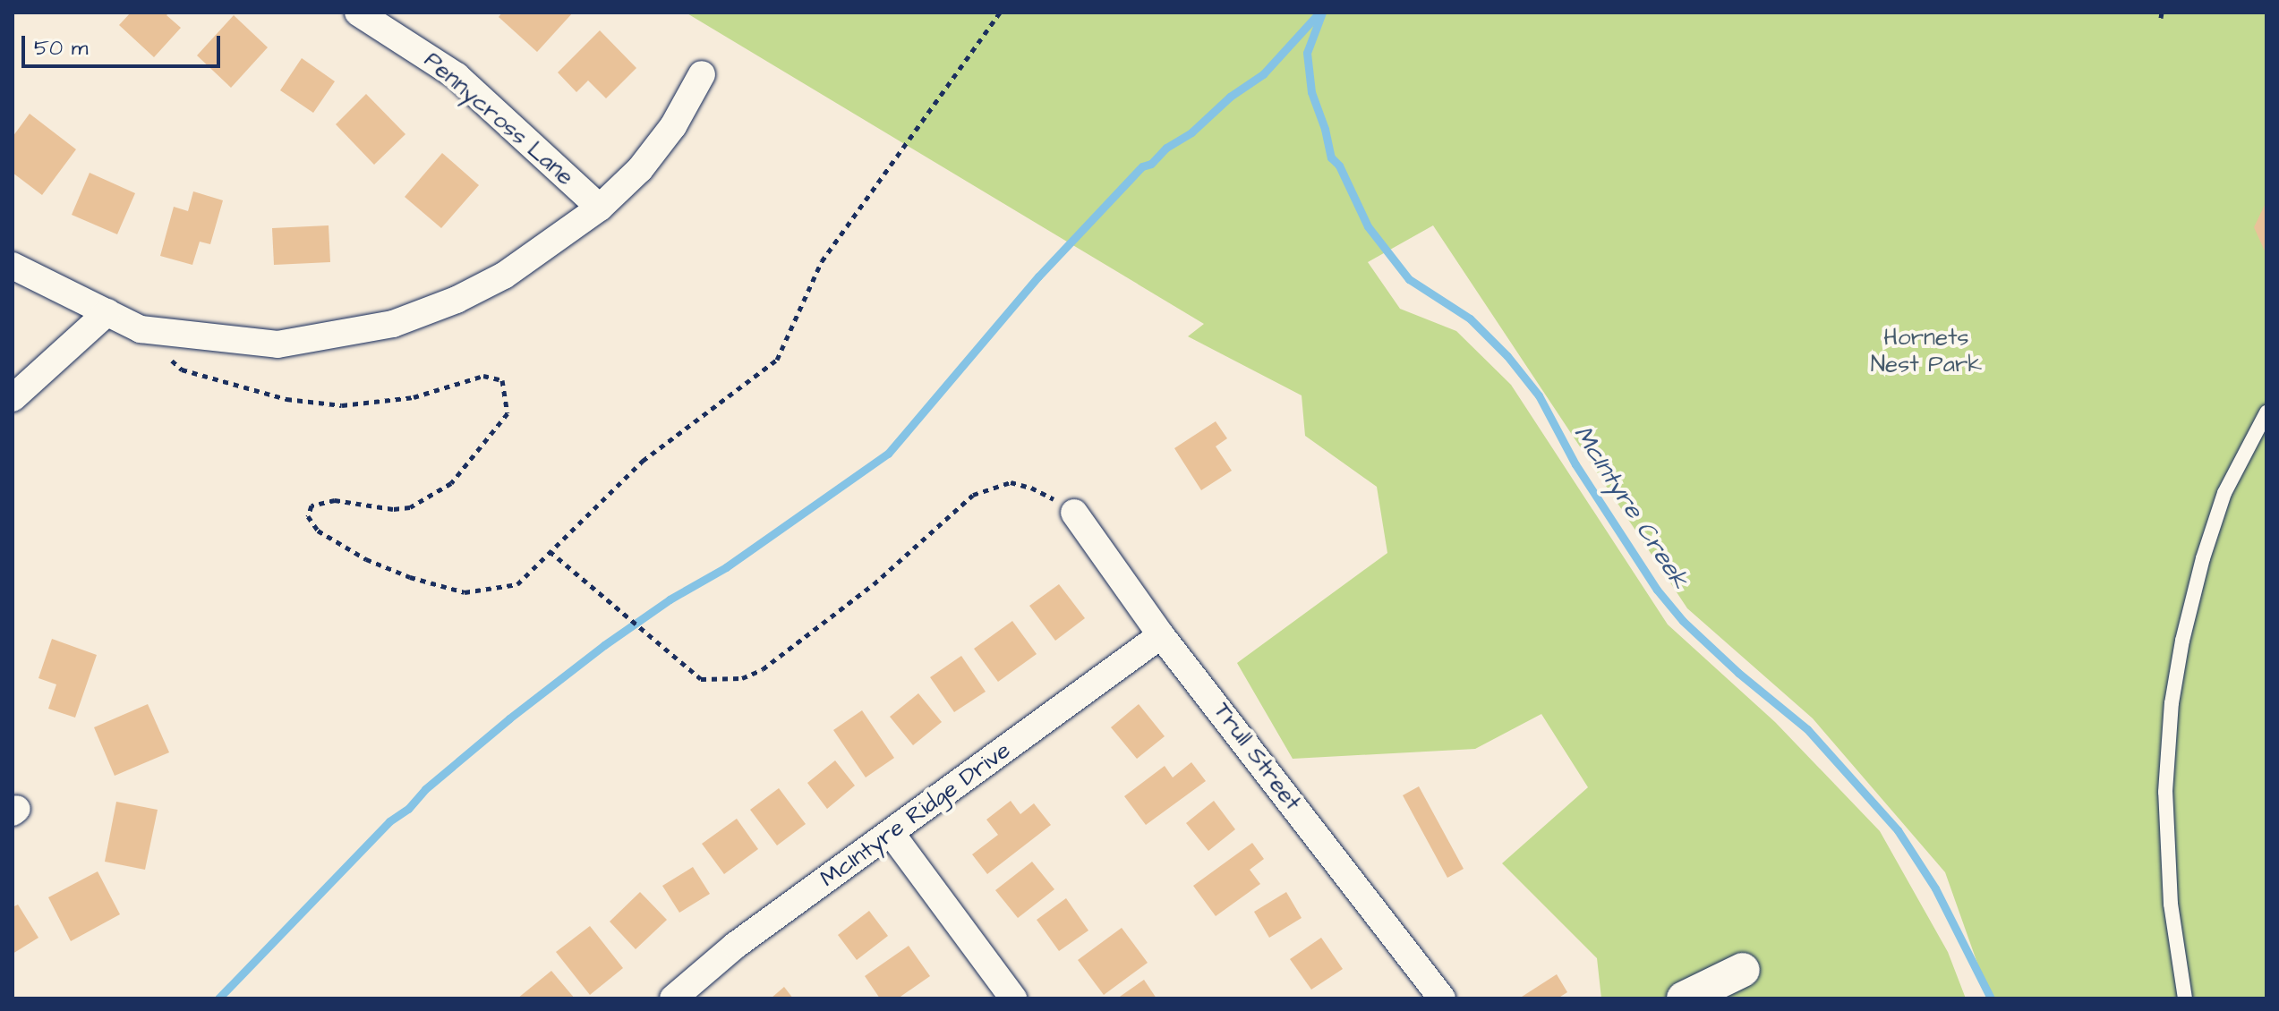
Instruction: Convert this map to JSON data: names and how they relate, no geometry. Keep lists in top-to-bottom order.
{
  "streets": {
    "street": ["Pennycross Lane", "Trull Street", "McIntyre Ridge Drive"]
  },
  "crossings": [
    ["Trull Street", "McIntyre Ridge Drive"]
  ],
  "water": ["McIntyre Creek"],
  "parks": ["Hornets Nest Park"],
  "scale_bar": "50 m"
}
